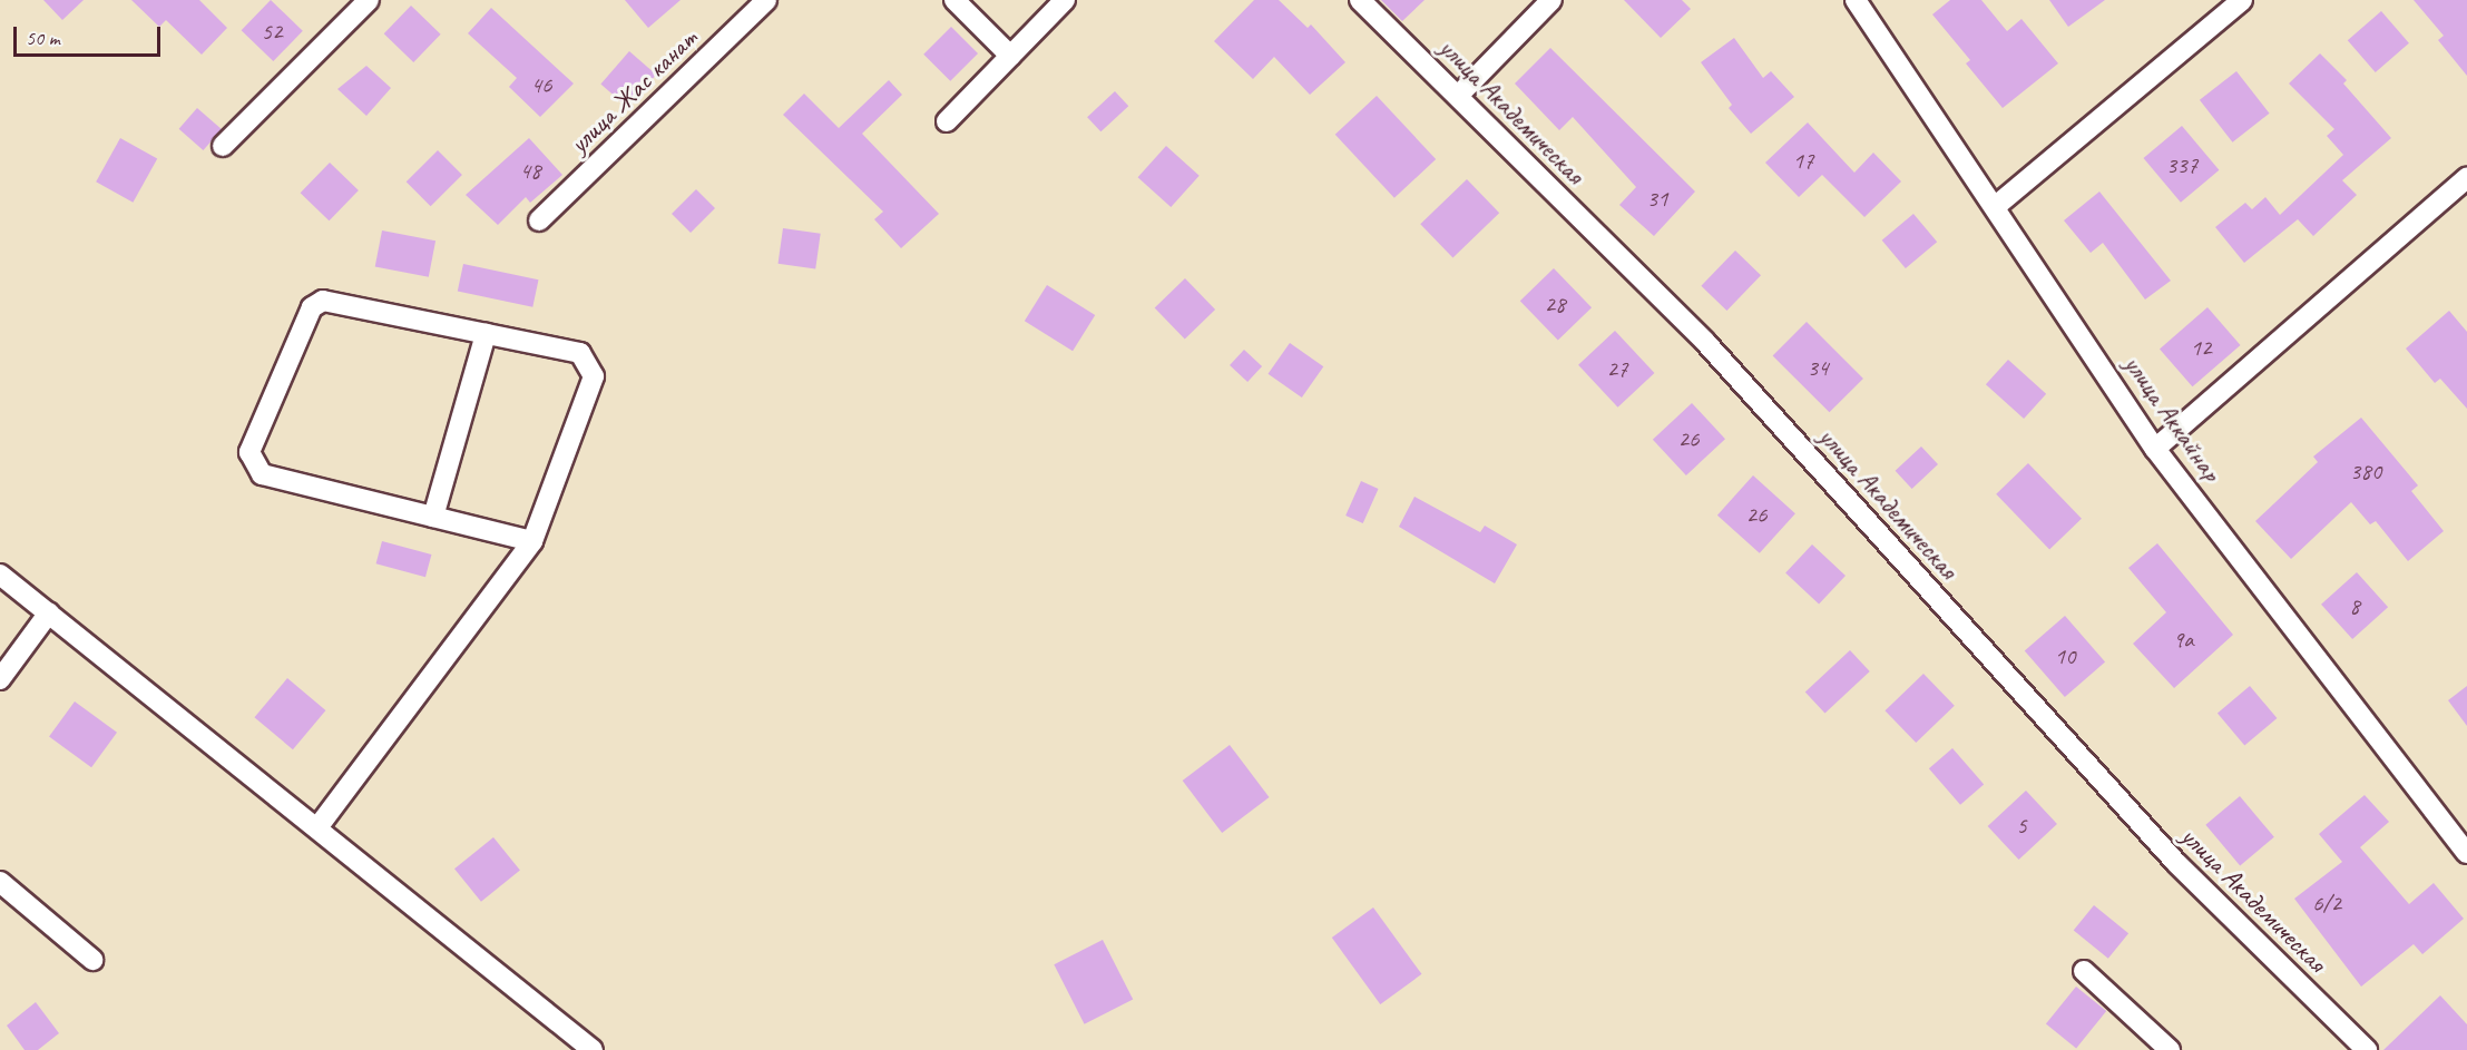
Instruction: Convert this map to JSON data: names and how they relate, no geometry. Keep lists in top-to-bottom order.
{
  "streets": {
    "street": ["улица Жас канат", "улица Академическая", "улица Аккайнар"]
  },
  "house_numbers": [
    "52",
    "46",
    "17",
    "337",
    "48",
    "31",
    "28",
    "12",
    "34",
    "27",
    "26",
    "380",
    "26",
    "8",
    "9а",
    "10",
    "5",
    "6/2"
  ],
  "scale_bar": "50 m"
}
